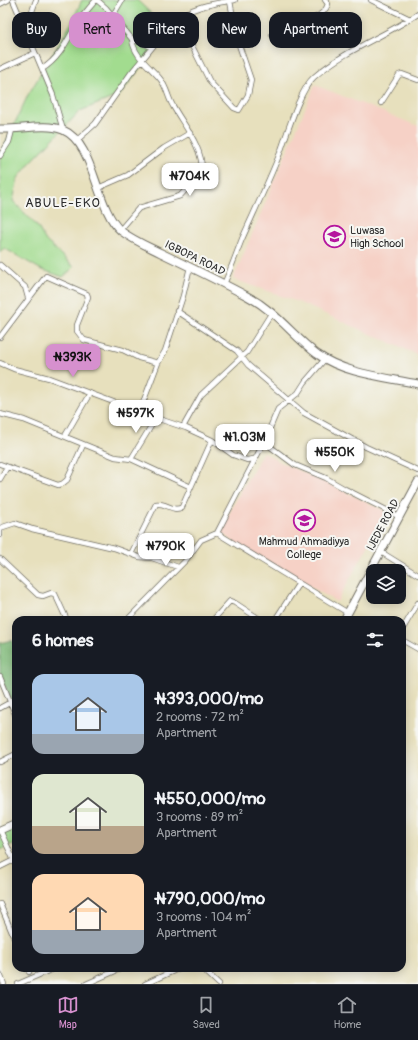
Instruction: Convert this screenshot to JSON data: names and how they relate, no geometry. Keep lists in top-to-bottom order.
{
  "streets": {
    "street": ["IGBOPA ROAD", "IJEDE ROAD"]
  },
  "districts": ["ABULE-EKO"],
  "places": {
    "school or university": ["Luwasa High School", "Mahmud Ahmadiyya College"]
  },
  "page": {
    "chip": [
      "Buy",
      "Rent",
      "Filters",
      "New",
      "Apartment"
    ],
    "price": [
      "₦704K",
      "₦393K",
      "₦597K",
      "₦1.03M",
      "₦550K",
      "₦790K"
    ],
    "heading": "6 homes",
    "list": [
      {
        "name": "₦393,000/mo",
        "note": "2 rooms · 72 m² · Apartment"
      },
      {
        "name": "₦550,000/mo",
        "note": "3 rooms · 89 m² · Apartment"
      },
      {
        "name": "₦790,000/mo",
        "note": "3 rooms · 104 m² · Apartment"
      }
    ],
    "tabs": ["Map", "Saved", "Home"]
  }
}
